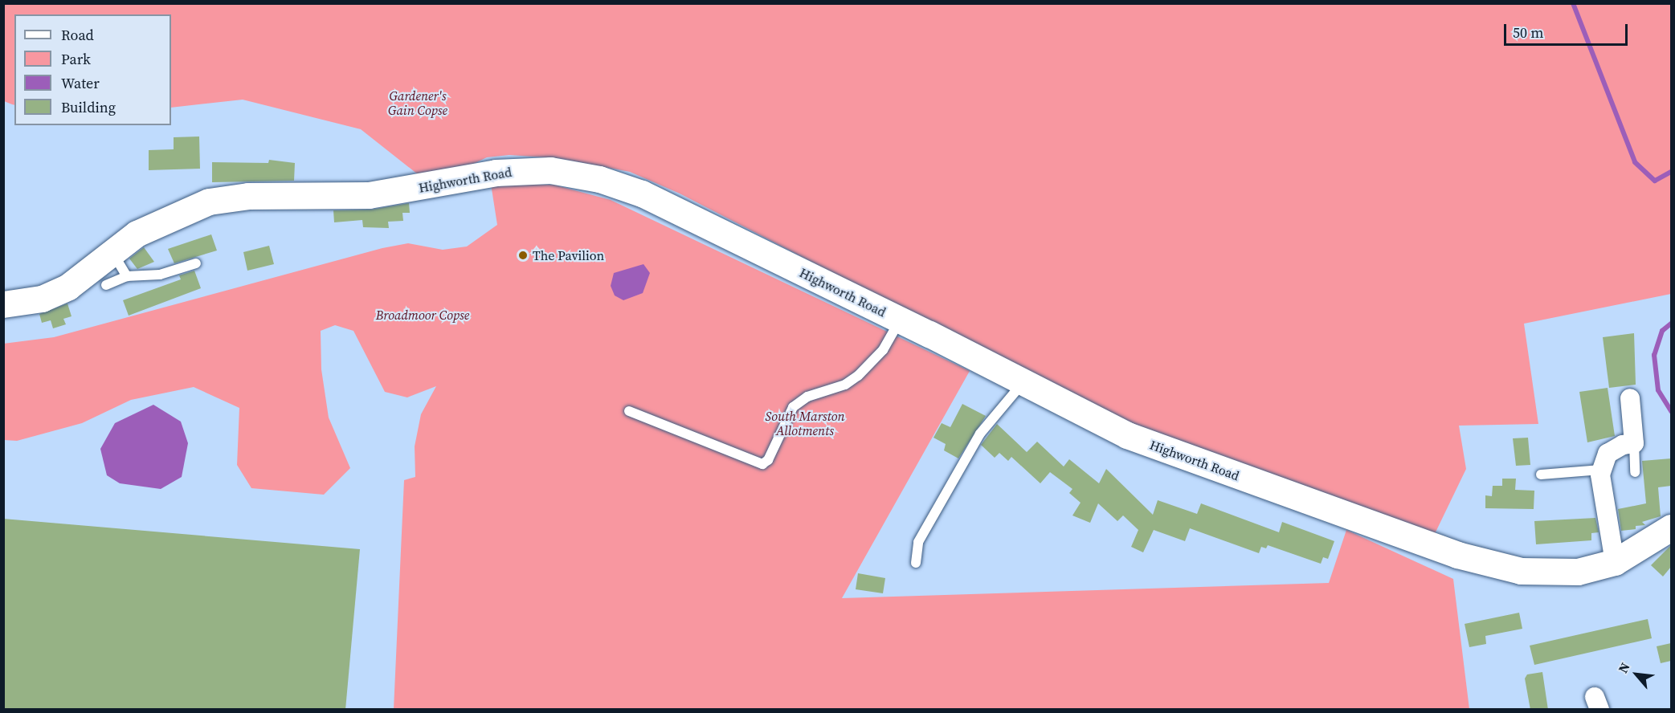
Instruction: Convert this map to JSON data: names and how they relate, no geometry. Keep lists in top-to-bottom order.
{
  "streets": {
    "street": ["Highworth Road"]
  },
  "parks": ["Gardener's Gain Copse", "Broadmoor Copse", "South Marston Allotments"],
  "places": ["The Pavilion"],
  "legend": [
    "Road",
    "Park",
    "Water",
    "Building"
  ],
  "scale_bar": "50 m",
  "north": "top left"
}
